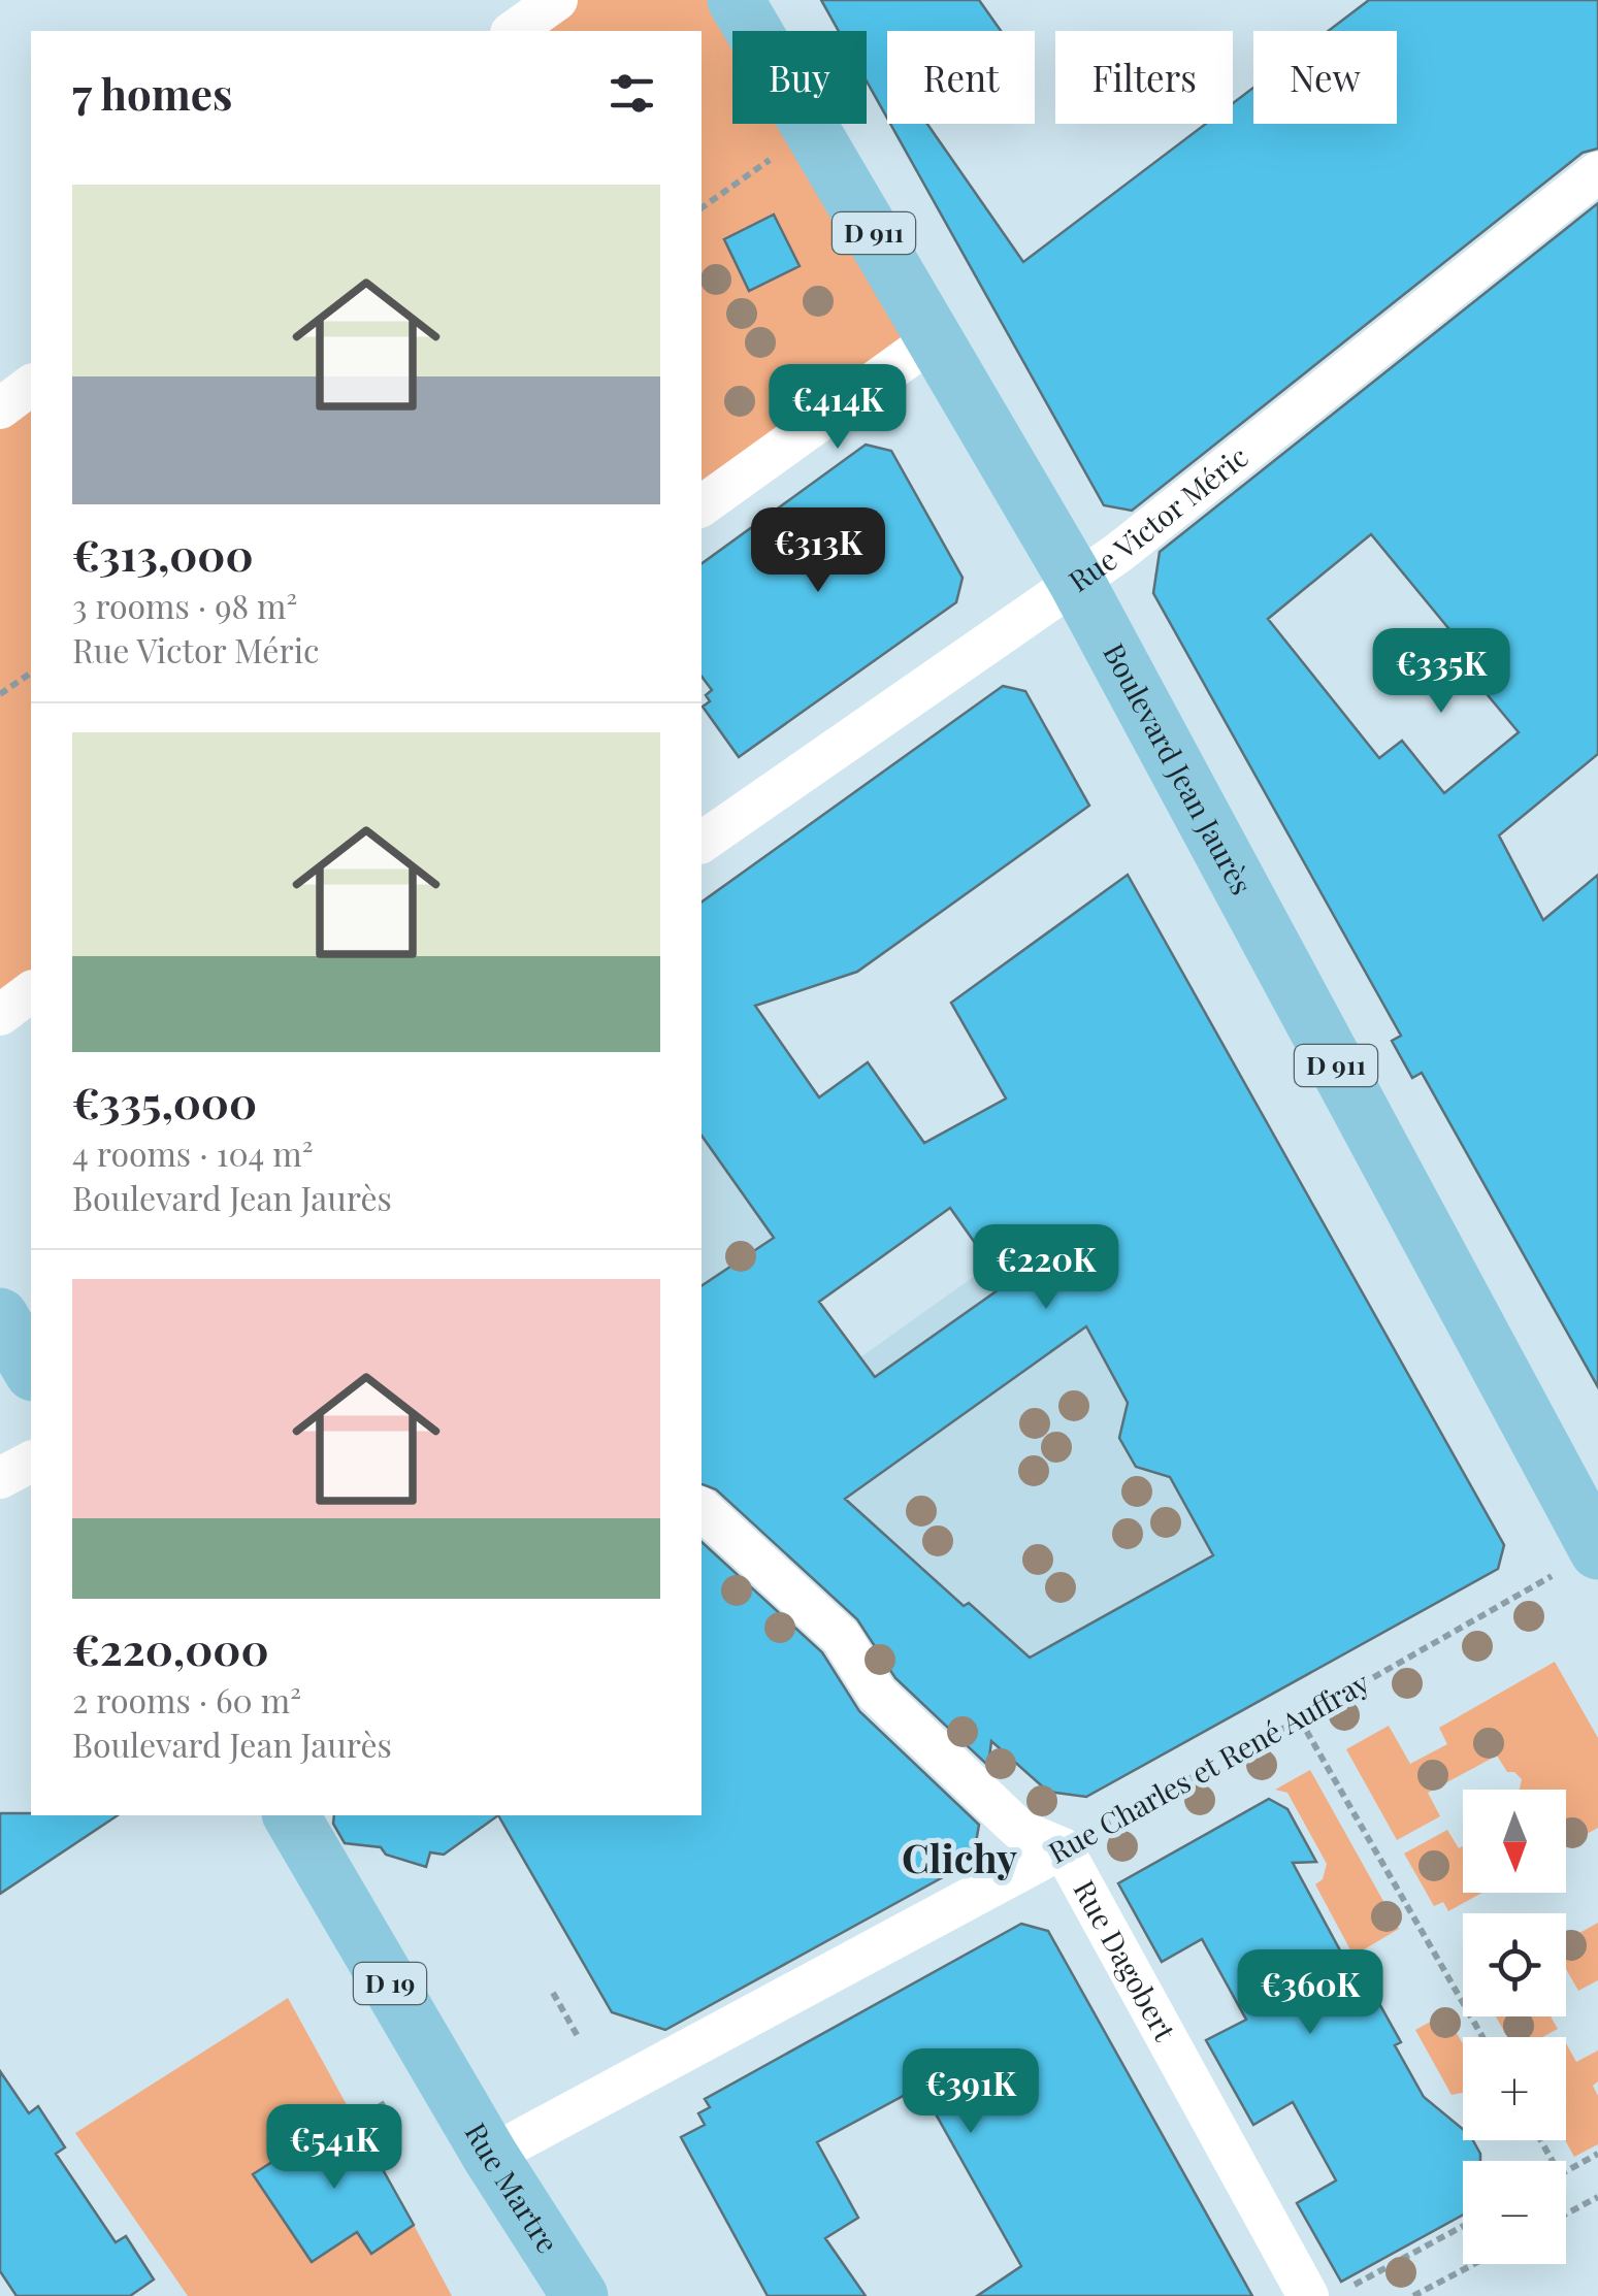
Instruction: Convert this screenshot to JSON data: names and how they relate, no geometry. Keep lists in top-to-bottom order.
{
  "streets": {
    "main road": [
      "D 911",
      "Boulevard Jean Jaurès",
      "D 19",
      "Rue Martre"
    ],
    "street": ["Rue Victor Méric", "Rue Charles et René Auffray", "Rue Dagobert"]
  },
  "crossings": [
    ["Rue Victor Méric", "Boulevard Jean Jaurès"],
    ["Boulevard Jean Jaurès", "Rue Charles et René Auffray"],
    ["Rue Charles et René Auffray", "Rue Dagobert"],
    ["Rue Charles et René Auffray", "Rue Martre"]
  ],
  "districts": ["Clichy"],
  "north": "bottom",
  "page": {
    "chip": [
      "Buy",
      "Rent",
      "Filters",
      "New"
    ],
    "heading": "7 homes",
    "list": [
      {
        "name": "€313,000",
        "note": "3 rooms · 98 m² · Rue Victor Méric"
      },
      {
        "name": "€335,000",
        "note": "4 rooms · 104 m² · Boulevard Jean Jaurès"
      },
      {
        "name": "€220,000",
        "note": "2 rooms · 60 m² · Boulevard Jean Jaurès"
      }
    ],
    "price": [
      "€414K",
      "€313K",
      "€335K",
      "€220K",
      "€360K",
      "€391K",
      "€541K"
    ],
    "map_buttons": ["+", "−"]
  }
}
